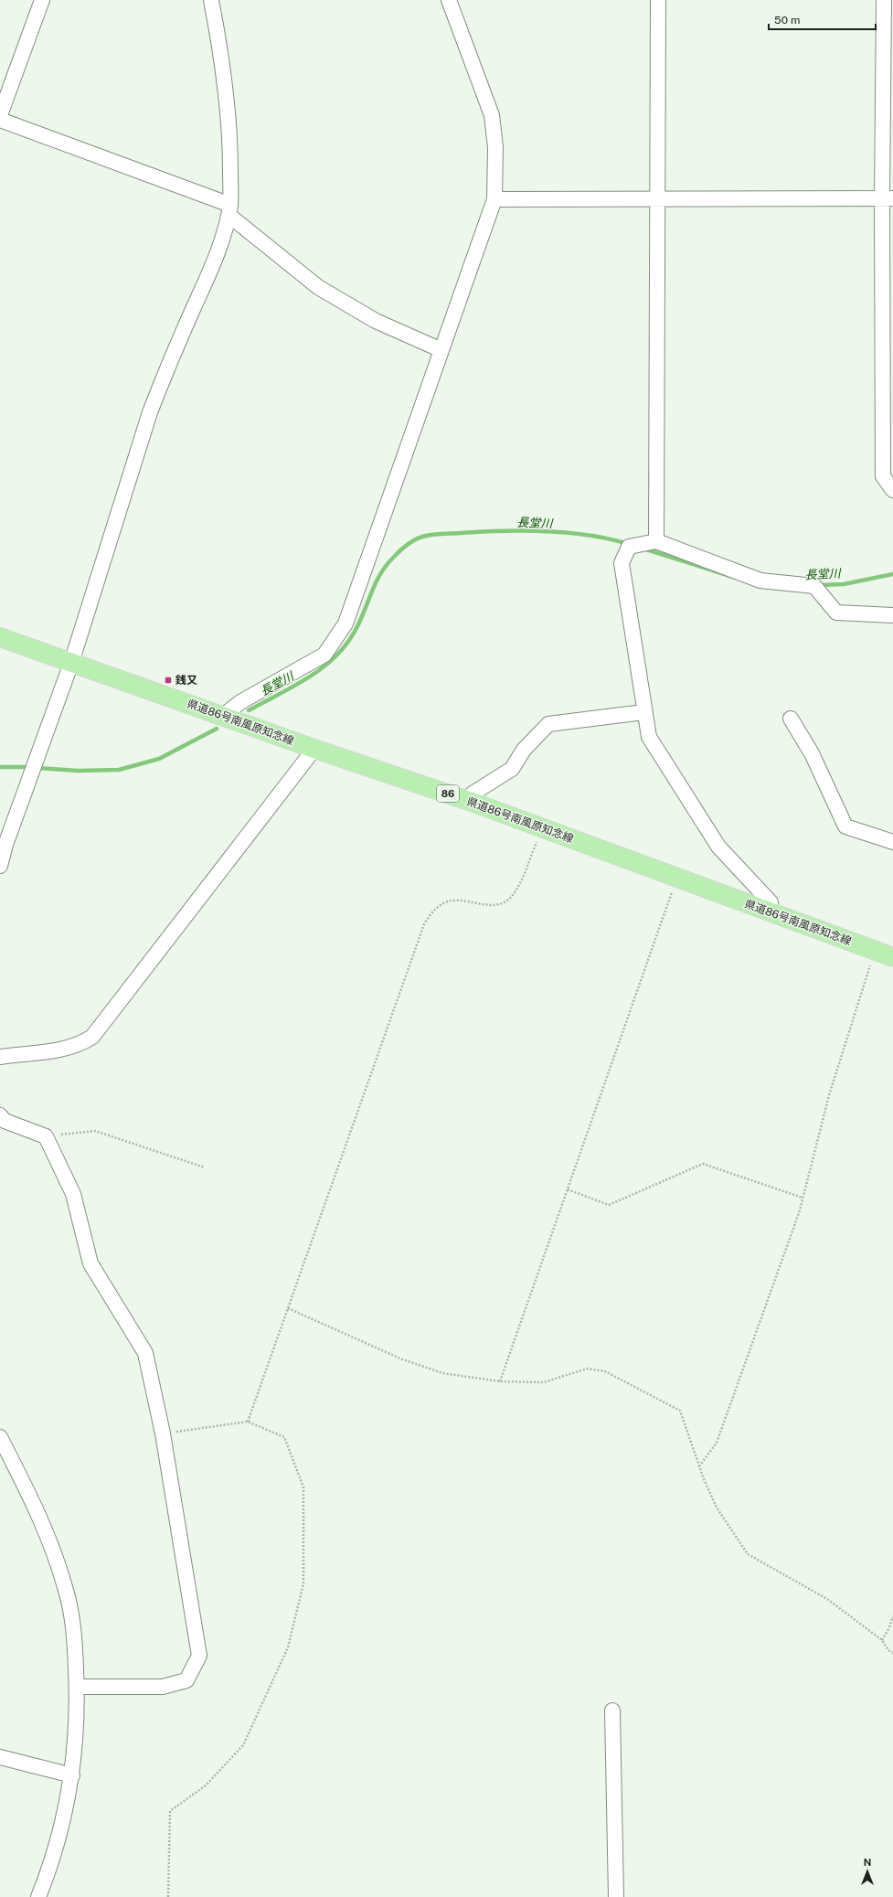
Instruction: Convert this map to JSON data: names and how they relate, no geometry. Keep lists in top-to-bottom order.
{
  "streets": {
    "main road": ["県道86号南風原知念線", "86"]
  },
  "water": ["長堂川"],
  "places": {
    "transit": ["銭又"]
  },
  "scale_bar": "50 m",
  "north": "top"
}
